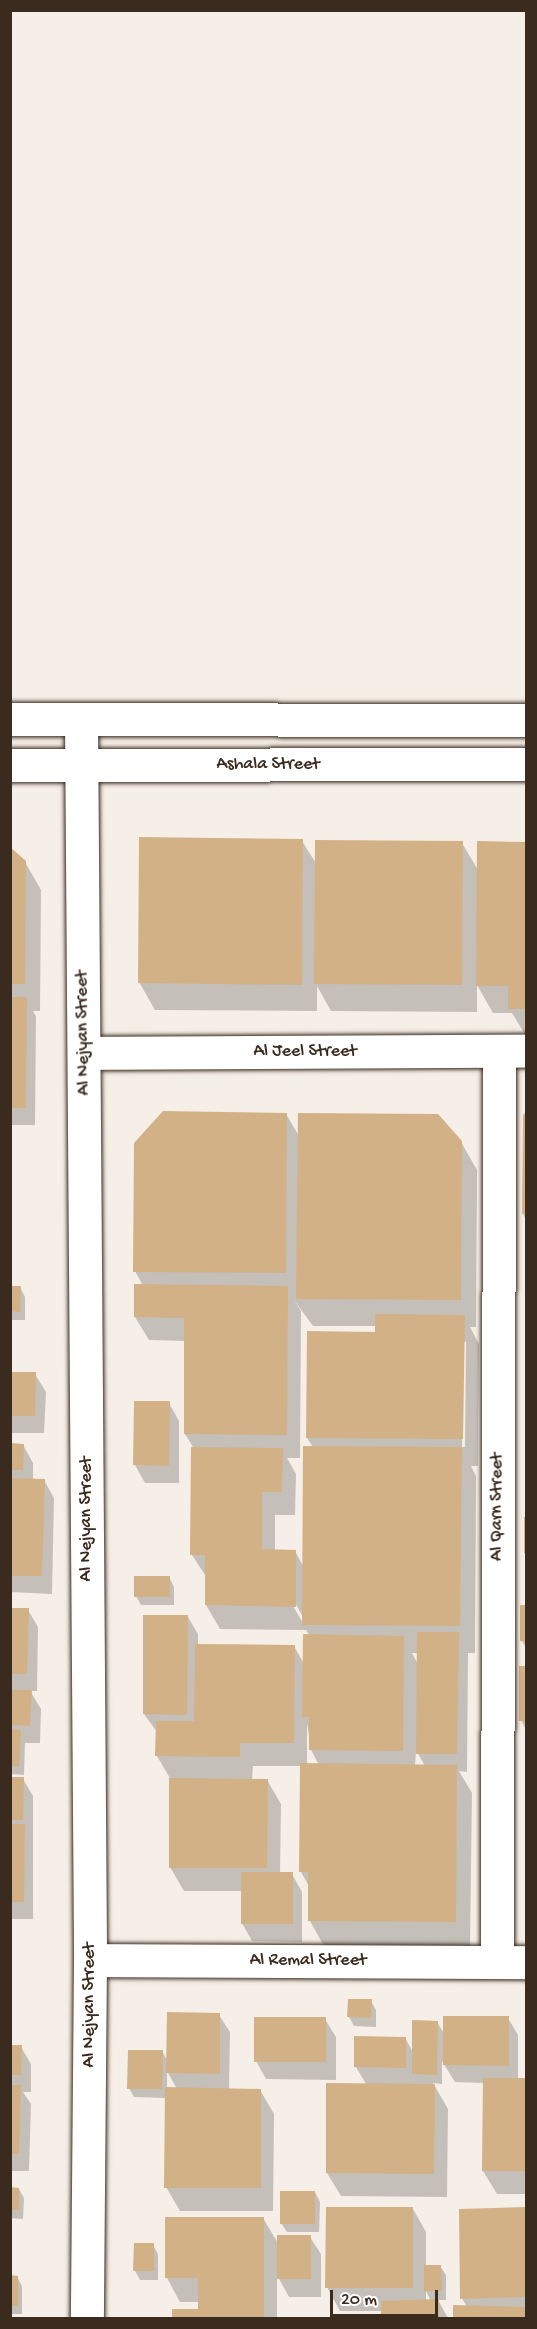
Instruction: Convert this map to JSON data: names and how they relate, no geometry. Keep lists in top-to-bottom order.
{
  "streets": {
    "street": [
      "Ashala Street",
      "Al Nejyan Street",
      "Al Jeel Street",
      "Al Qarn Street",
      "Al Remal Street"
    ]
  },
  "crossings": [
    ["Ashala Street", "Al Nejyan Street"],
    ["Al Nejyan Street", "Al Jeel Street"],
    ["Al Nejyan Street", "Al Remal Street"],
    ["Al Jeel Street", "Al Qarn Street"],
    ["Al Qarn Street", "Al Remal Street"]
  ],
  "scale_bar": "20 m"
}
